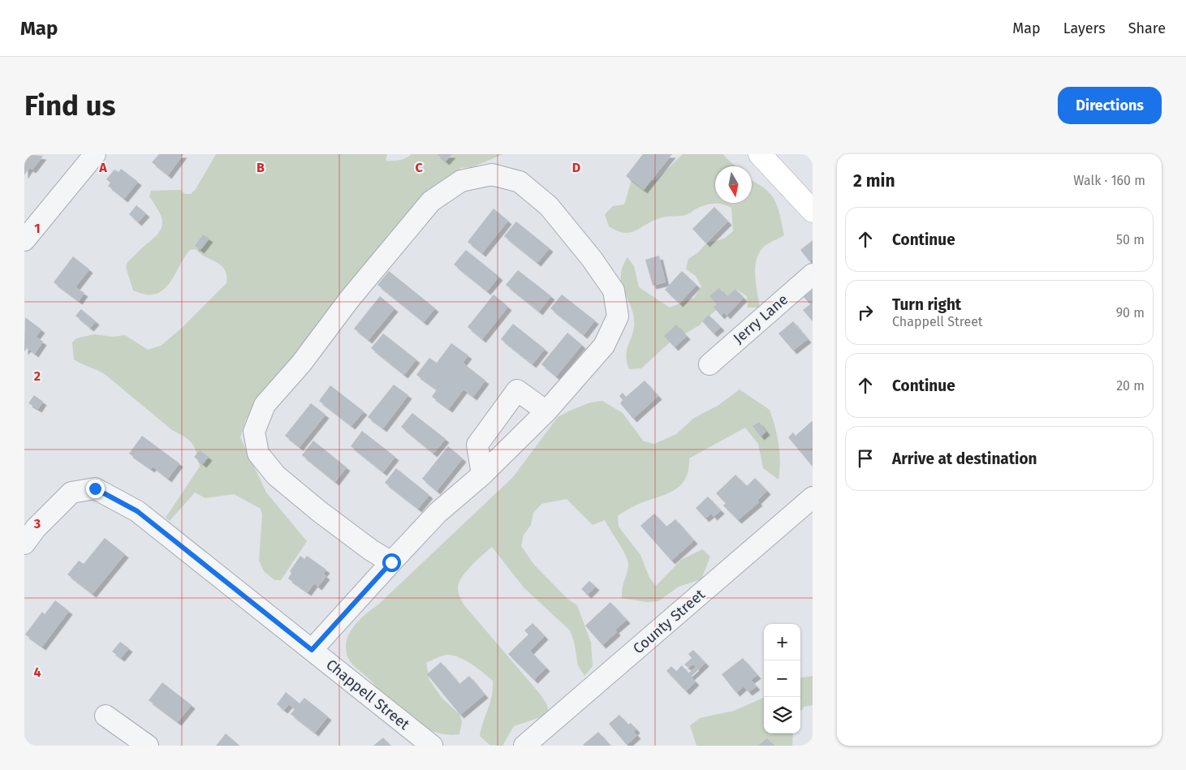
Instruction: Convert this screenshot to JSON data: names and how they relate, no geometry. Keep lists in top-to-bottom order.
{
  "streets": {
    "street": ["Jerry Lane", "County Street", "Chappell Street"]
  },
  "north": "bottom",
  "page": {
    "header": "Map",
    "nav": ["Map", "Layers", "Share"],
    "buttons": "Directions",
    "title": "Find us",
    "heading": ["2 min", "Walk · 160 m"],
    "list": [
      ["Continue", "50 m"],
      ["Turn right", "Chappell Street", "90 m"],
      ["Continue", "20 m"],
      "Arrive at destination"
    ],
    "map_buttons": ["+", "−"]
  },
  "grid": {
    "columns": [
      "A",
      "B",
      "C",
      "D"
    ],
    "rows": [
      "1",
      "2",
      "3",
      "4"
    ]
  }
}
